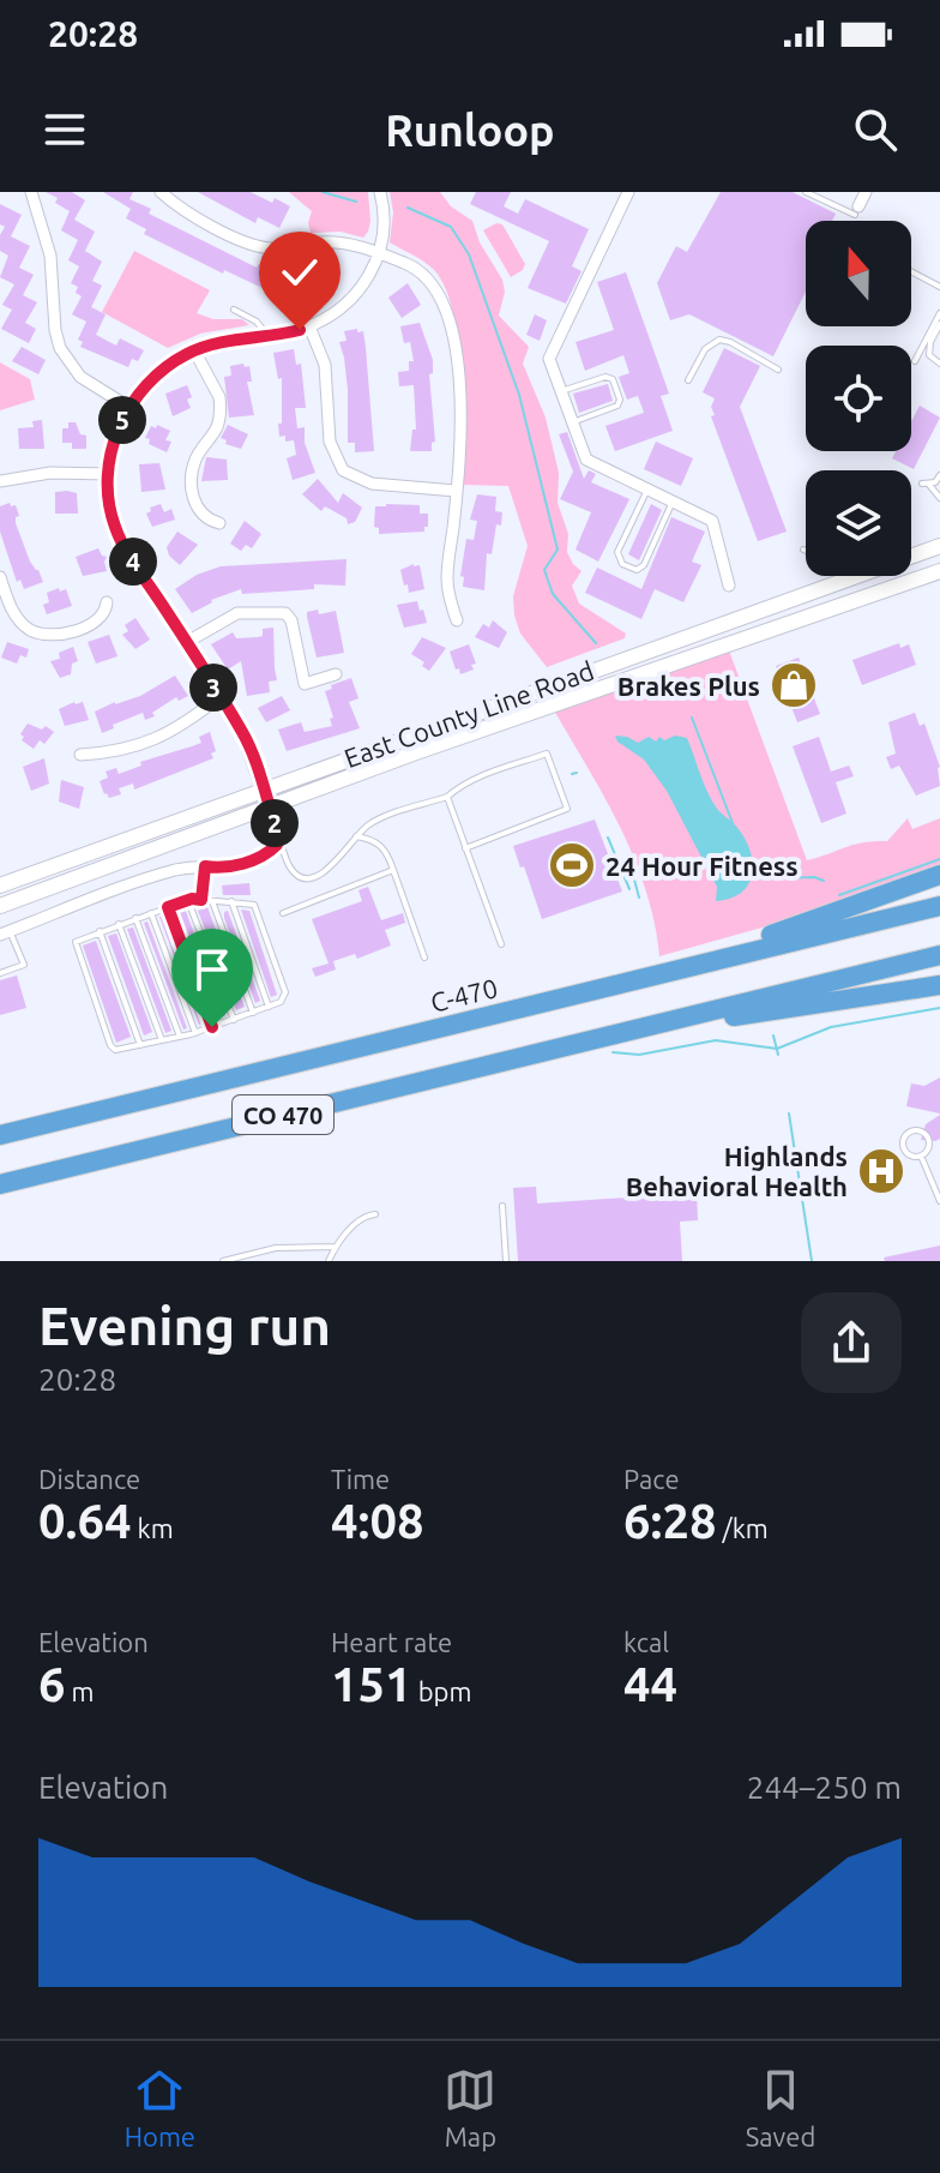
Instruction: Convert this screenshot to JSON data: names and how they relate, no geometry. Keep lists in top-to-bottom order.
{
  "streets": {
    "highway": ["C-470", "CO 470"],
    "main road": ["East County Line Road"]
  },
  "places": {
    "shop": ["Brakes Plus"],
    "sports": ["24 Hour Fitness"],
    "hospital": ["Highlands Behavioral Health"]
  },
  "north": "top",
  "page": {
    "status": "20:28",
    "header": "Runloop",
    "pins": [
      "5",
      "4",
      "3",
      "2"
    ],
    "heading": ["Evening run", "20:28"],
    "stats": [
      ["Distance", "0.64 km"],
      ["Time", "4:08"],
      ["Pace", "6:28 /km"],
      ["Elevation", "6 m"],
      ["Heart rate", "151 bpm"],
      ["kcal", "44"]
    ],
    "chart": ["Elevation", "244–250 m"],
    "tabs": ["Home", "Map", "Saved"]
  }
}
